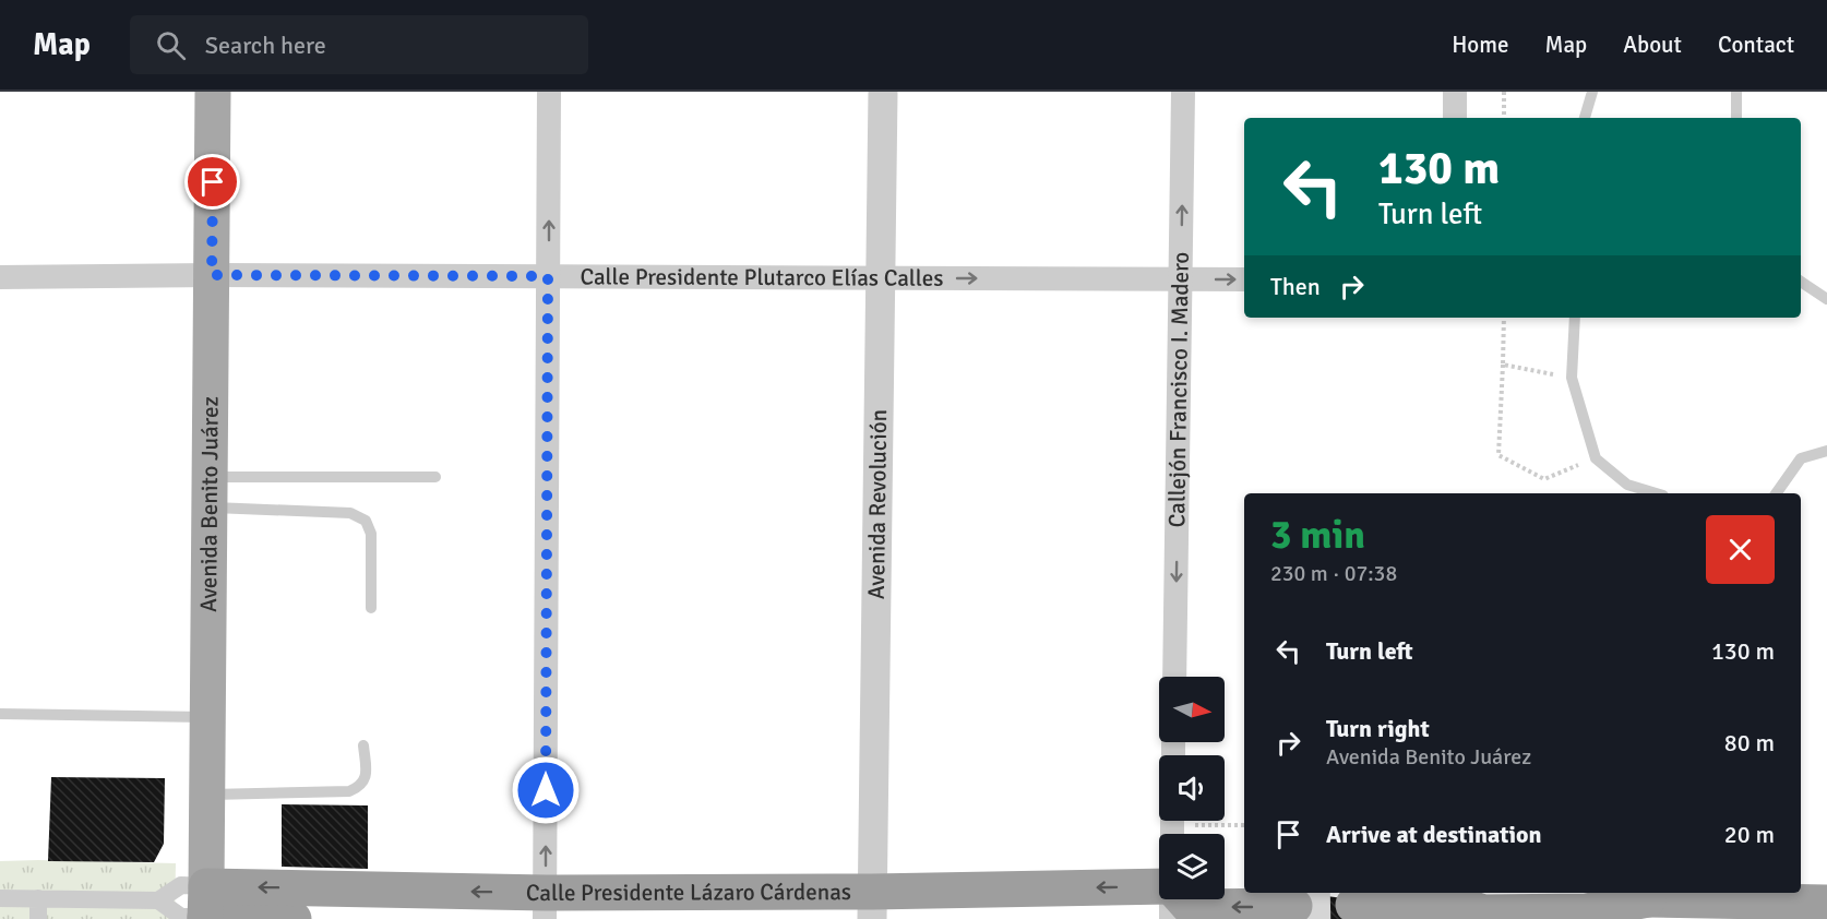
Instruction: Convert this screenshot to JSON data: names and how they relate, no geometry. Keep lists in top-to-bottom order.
{
  "streets": {
    "highway": ["Calle Presidente Lázaro Cárdenas"],
    "main road": ["Avenida Benito Juárez"],
    "street": ["Calle Presidente Plutarco Elías Calles", "Callejón Francisco I. Madero", "Avenida Revolución"]
  },
  "crossings": [
    ["Calle Presidente Plutarco Elías Calles", "Callejón Francisco I. Madero"],
    ["Calle Presidente Plutarco Elías Calles", "Avenida Benito Juárez"],
    ["Calle Presidente Plutarco Elías Calles", "Avenida Revolución"],
    ["Avenida Benito Juárez", "Calle Presidente Lázaro Cárdenas"],
    ["Avenida Revolución", "Calle Presidente Lázaro Cárdenas"]
  ],
  "one_way": ["Calle Presidente Lázaro Cárdenas"],
  "north": "right",
  "page": {
    "header": "Map",
    "search": "Search here",
    "nav": [
      "Home",
      "Map",
      "About",
      "Contact"
    ],
    "turn": ["130 m", "Turn left"],
    "then": "Then",
    "heading": ["3 min", "230 m · 07:38"],
    "list": [
      {
        "name": "Turn left",
        "value": "130 m"
      },
      {
        "name": "Turn right",
        "note": "Avenida Benito Juárez",
        "value": "80 m"
      },
      {
        "name": "Arrive at destination",
        "value": "20 m"
      }
    ]
  }
}
